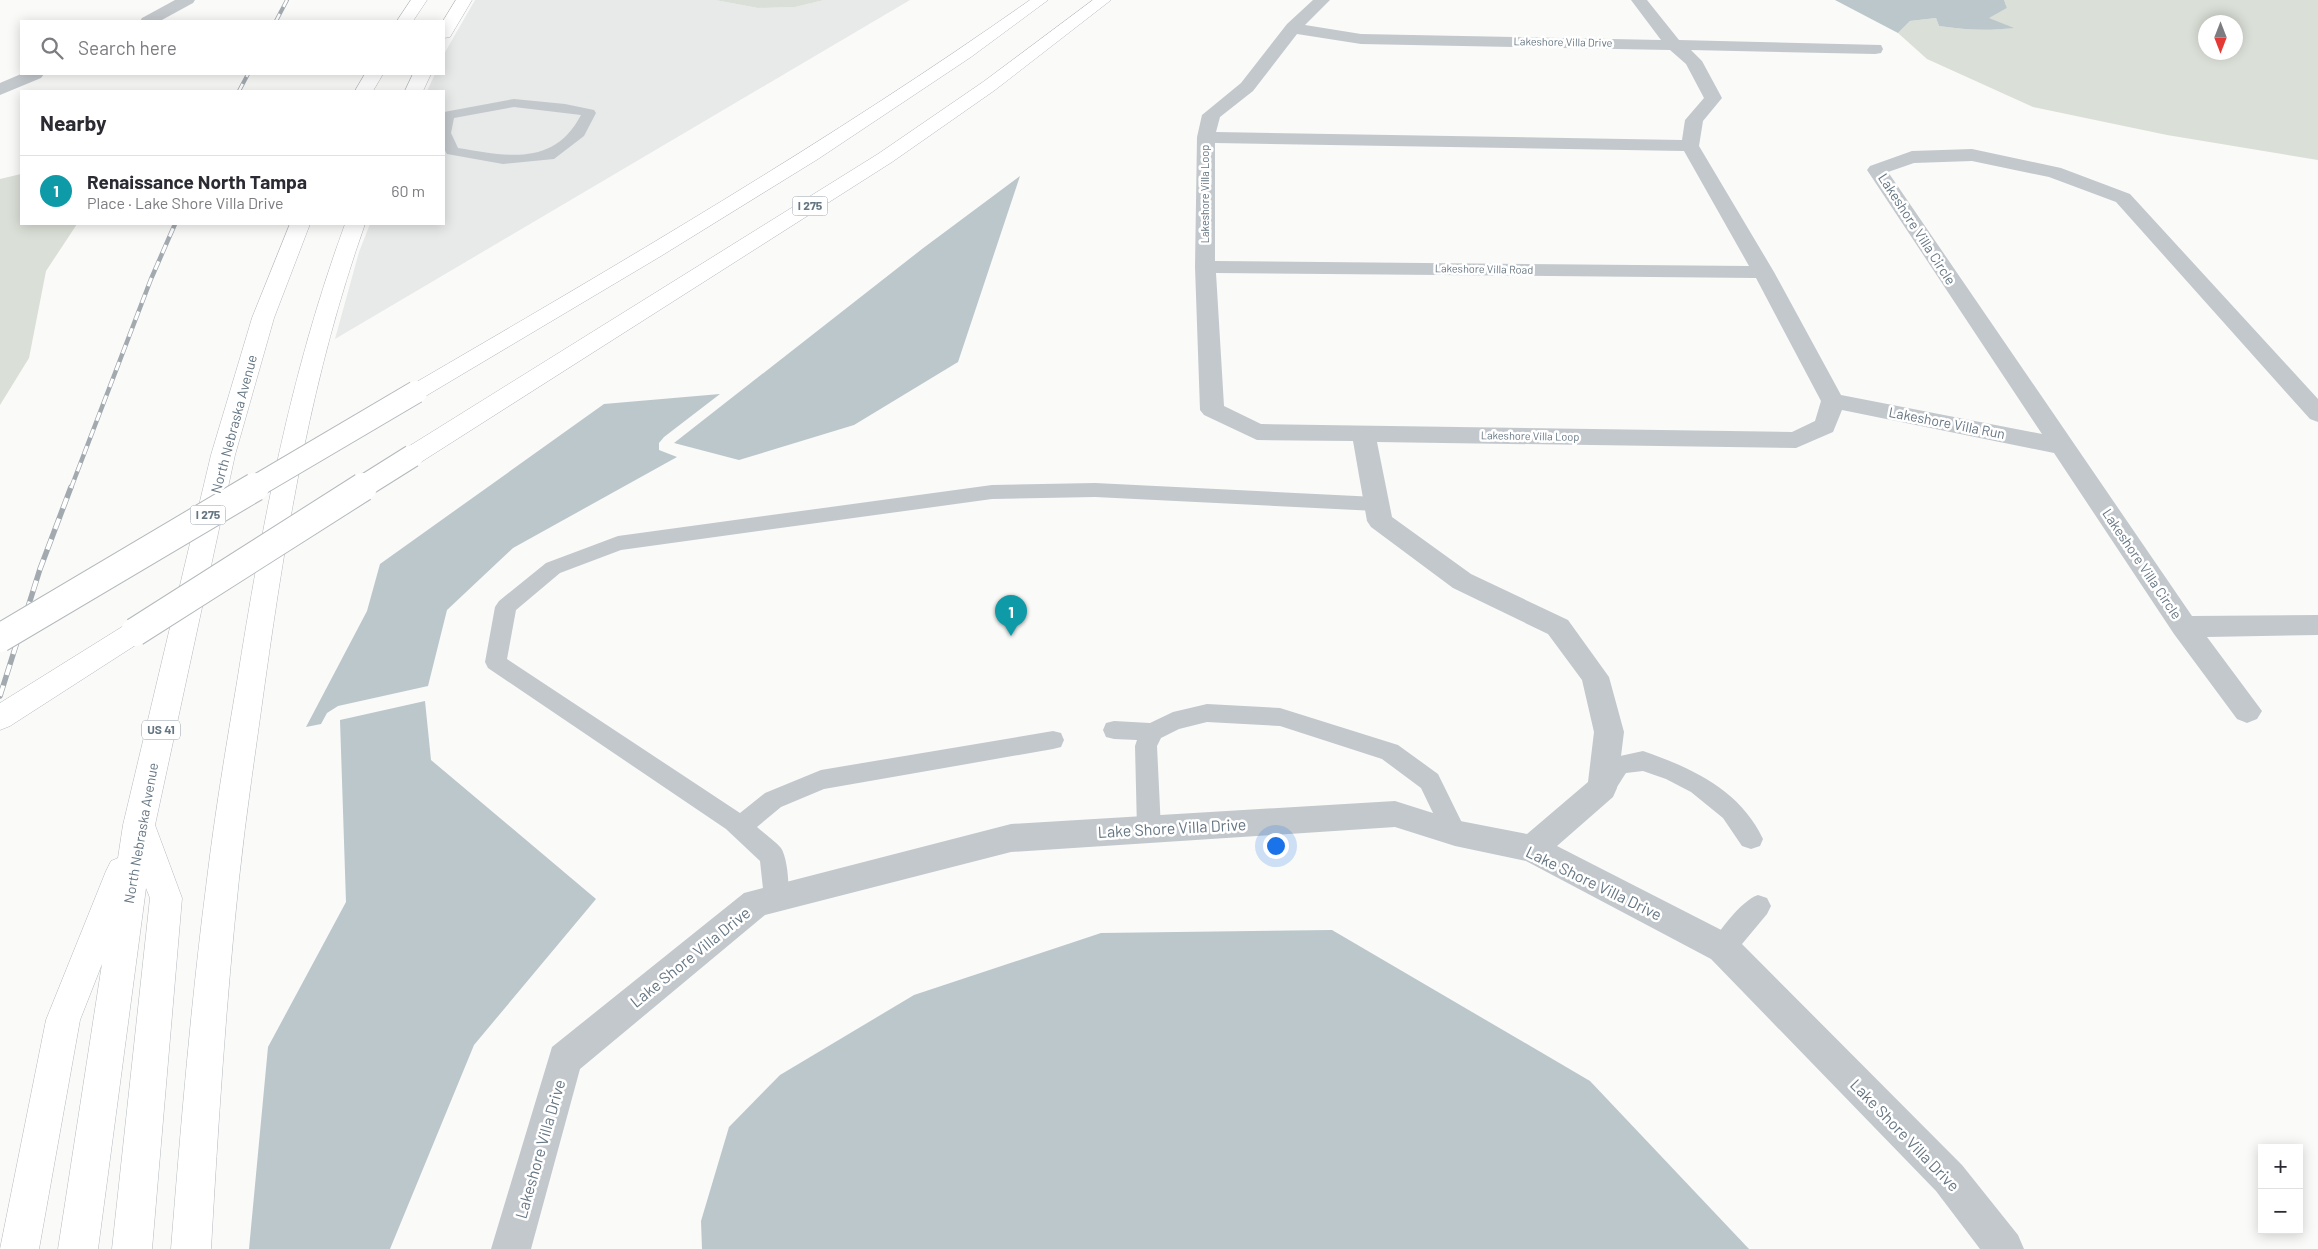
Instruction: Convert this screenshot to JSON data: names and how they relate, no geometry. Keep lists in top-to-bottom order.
{
  "streets": {
    "main road": ["I 275", "North Nebraska Avenue", "US 41"],
    "street": [
      "Lakeshore Villa Drive",
      "Lakeshore Villa Loop",
      "Lakeshore Villa Circle",
      "Lakeshore Villa Road",
      "Lakeshore Villa Run",
      "Lake Shore Villa Drive"
    ]
  },
  "crossings": [
    ["Lakeshore Villa Drive", "Lakeshore Villa Loop"],
    ["Lakeshore Villa Drive", "Lake Shore Villa Drive"],
    ["Lakeshore Villa Loop", "Lakeshore Villa Road"],
    ["Lakeshore Villa Loop", "Lakeshore Villa Run"],
    ["Lakeshore Villa Circle", "Lakeshore Villa Run"]
  ],
  "north": "bottom",
  "page": {
    "search": "Search here",
    "heading": "Nearby",
    "list": [
      {
        "mark": "1",
        "name": "Renaissance North Tampa",
        "note": "Place · Lake Shore Villa Drive",
        "value": "60 m"
      }
    ],
    "pins": "1",
    "map_buttons": ["+", "−"]
  }
}
